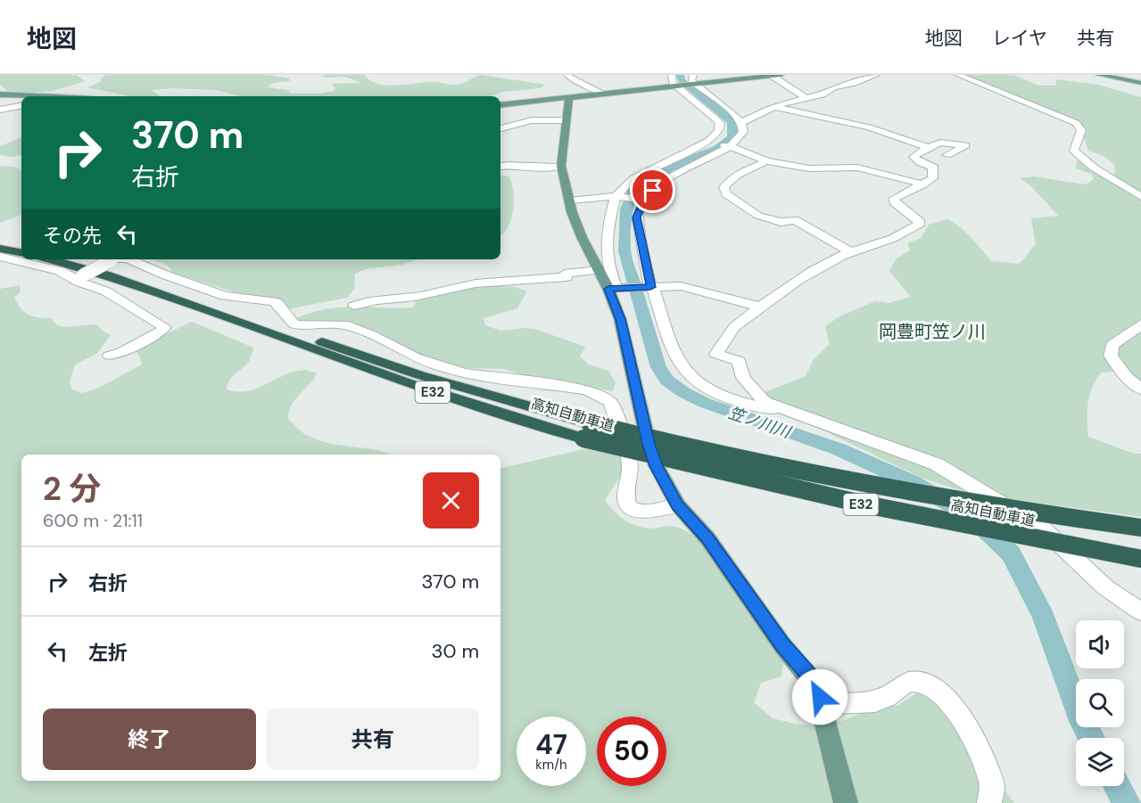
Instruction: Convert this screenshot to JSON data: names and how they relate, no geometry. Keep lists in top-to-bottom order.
{
  "streets": {
    "highway": ["E32", "高知自動車道"]
  },
  "districts": ["岡豊町笠ノ川"],
  "water": ["笠ノ川川"],
  "page": {
    "header": "地図",
    "nav": ["地図", "レイヤ", "共有"],
    "turn": ["370 m", "右折"],
    "then": "その先",
    "heading": ["2 分", "600 m · 21:11"],
    "list": [
      {
        "name": "右折",
        "value": "370 m"
      },
      {
        "name": "左折",
        "value": "30 m"
      }
    ],
    "buttons": ["終了", "共有"],
    "speed": "47 km/h",
    "limit": "50"
  }
}
